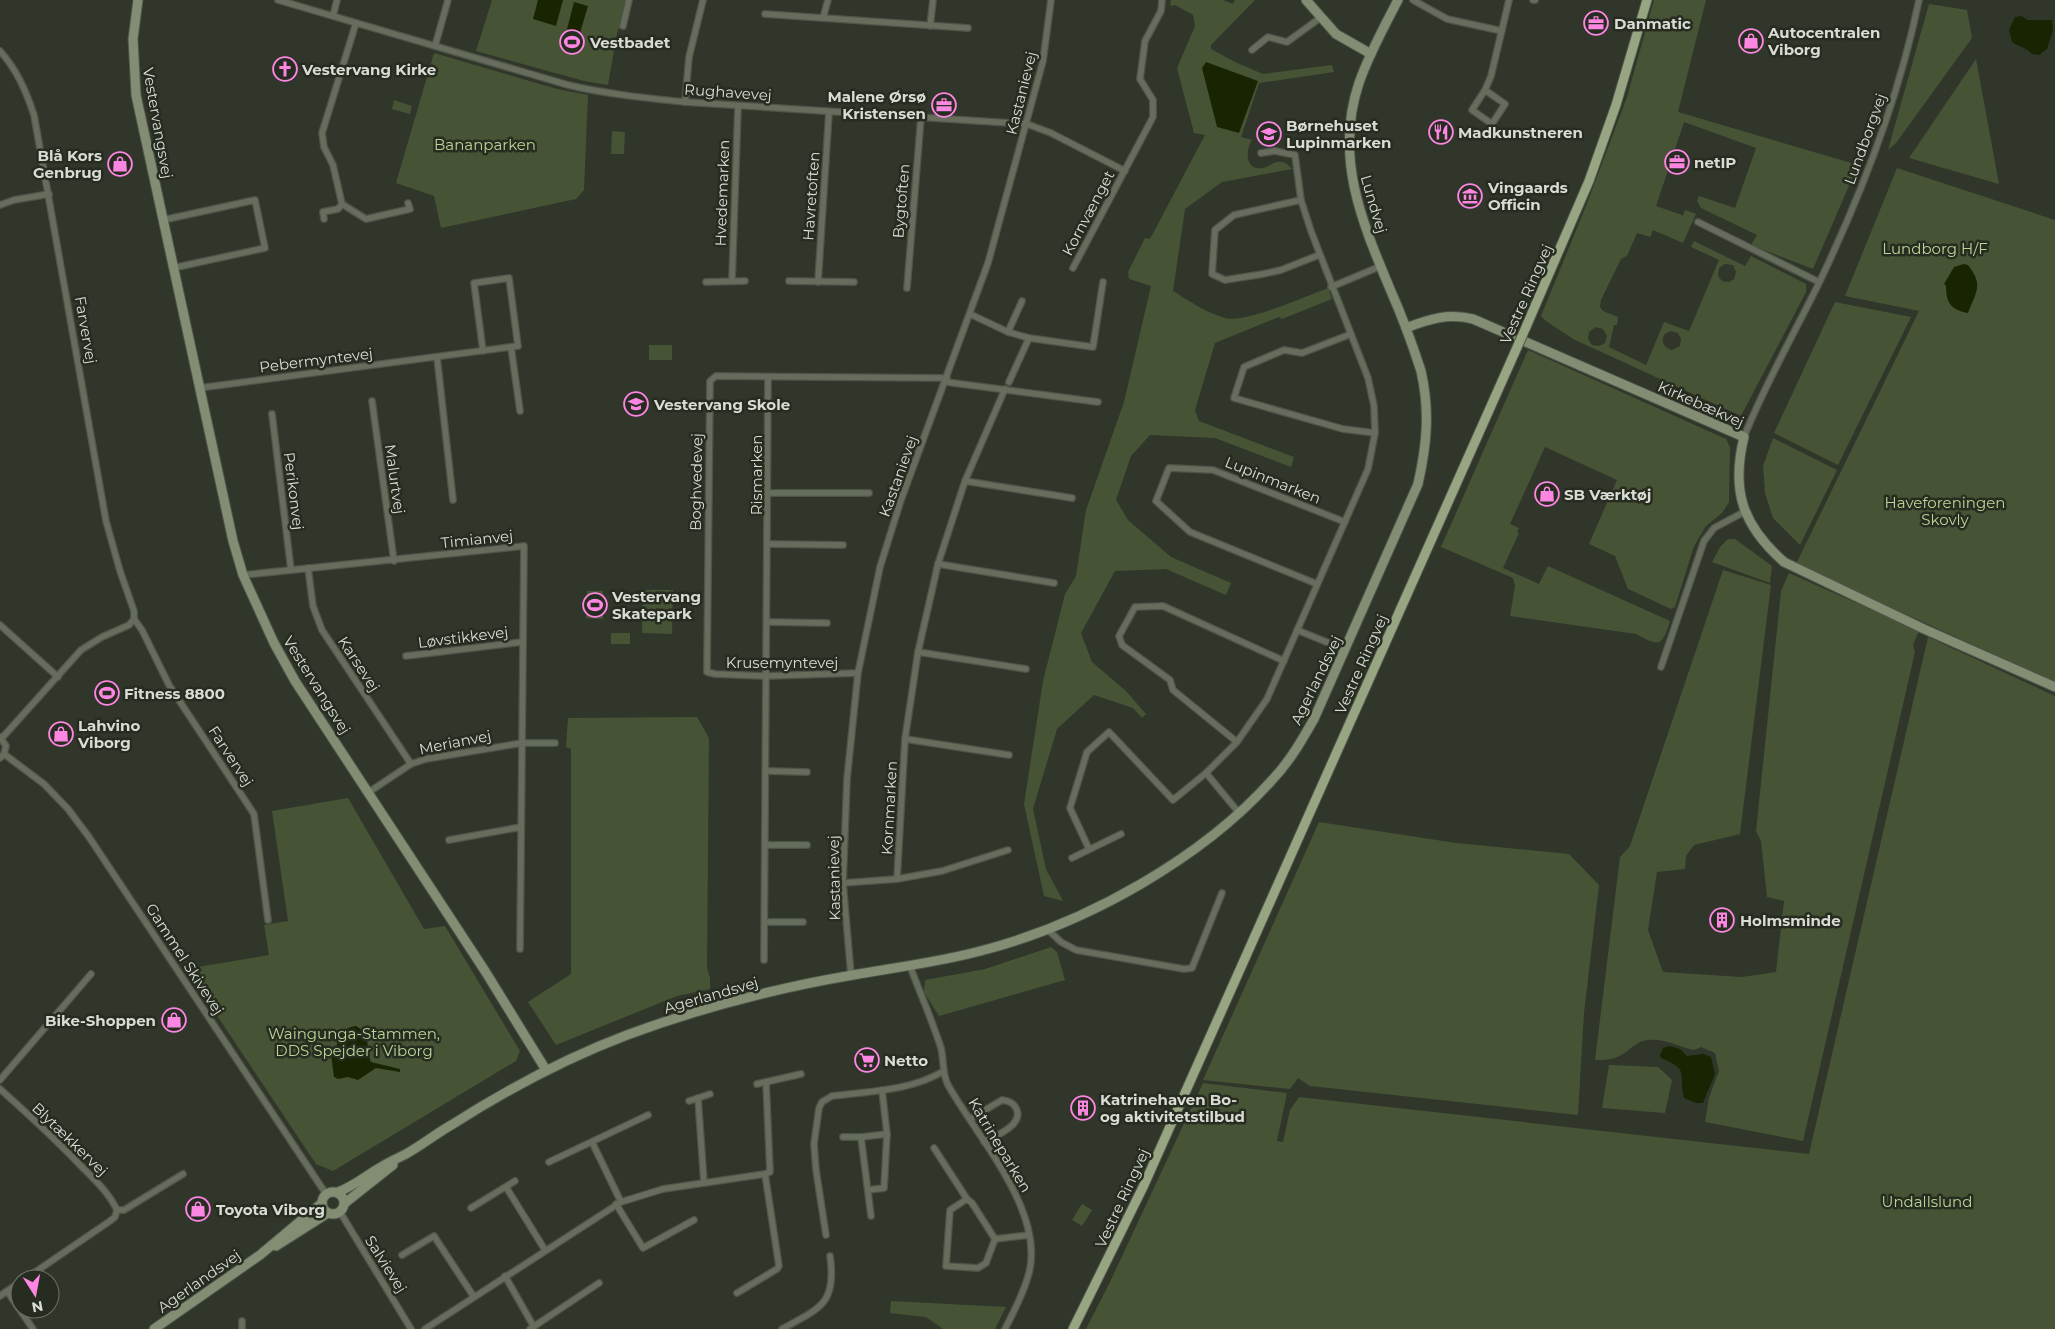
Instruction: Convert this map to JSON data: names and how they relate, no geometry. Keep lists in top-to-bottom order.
{
  "streets": {
    "main road": ["Vestre Ringvej"],
    "street": [
      "Rughavevej",
      "Kastanievej",
      "Vestervangsvej",
      "Lundborgvej",
      "Hvedemarken",
      "Havretoften",
      "Bygtoften",
      "Lundvej",
      "Kornvænget",
      "Farvervej",
      "Pebermyntevej",
      "Kirkebækvej",
      "Rismarken",
      "Malurtvej",
      "Lupinmarken",
      "Boghvedevej",
      "Perikonvej",
      "Timianvej",
      "Løvstikkevej",
      "Krusemyntevej",
      "Karsevej",
      "Agerlandsvej",
      "Merianvej",
      "Kornmarken",
      "Gammel Skivevej",
      "Blytækkervej",
      "Katrineparken",
      "Salvievej"
    ]
  },
  "crossings": [
    ["Rughavevej", "Kastanievej"],
    ["Rughavevej", "Hvedemarken"],
    ["Rughavevej", "Havretoften"],
    ["Rughavevej", "Bygtoften"],
    ["Rughavevej", "Kornvænget"],
    ["Kastanievej", "Kornvænget"],
    ["Kastanievej", "Boghvedevej"],
    ["Kastanievej", "Krusemyntevej"],
    ["Kastanievej", "Agerlandsvej"],
    ["Vestervangsvej", "Pebermyntevej"],
    ["Vestervangsvej", "Timianvej"],
    ["Vestervangsvej", "Agerlandsvej"],
    ["Vestervangsvej", "Merianvej"],
    ["Lundborgvej", "Kirkebækvej"],
    ["Lundvej", "Kirkebækvej"],
    ["Lundvej", "Agerlandsvej"],
    ["Kirkebækvej", "Agerlandsvej"],
    ["Rismarken", "Boghvedevej"],
    ["Rismarken", "Krusemyntevej"],
    ["Malurtvej", "Timianvej"],
    ["Boghvedevej", "Krusemyntevej"],
    ["Perikonvej", "Timianvej"],
    ["Timianvej", "Løvstikkevej"],
    ["Timianvej", "Karsevej"],
    ["Timianvej", "Merianvej"],
    ["Karsevej", "Merianvej"],
    ["Agerlandsvej", "Gammel Skivevej"],
    ["Agerlandsvej", "Katrineparken"],
    ["Agerlandsvej", "Salvievej"],
    ["Gammel Skivevej", "Salvievej"]
  ],
  "parks": [
    "Bananparken",
    "Lundborg H/F",
    "Haveforeningen Skovly",
    "Waingunga-Stammen, DDS Spejder i Viborg",
    "Undallslund"
  ],
  "places": {
    "office": ["Danmatic", "Malene Ørsø Kristensen", "netIP"],
    "shop": [
      "Autocentralen Viborg",
      "Blå Kors Genbrug",
      "SB Værktøj",
      "Lahvino Viborg",
      "Bike-Shoppen",
      "Toyota Viborg"
    ],
    "sports": ["Vestbadet", "Vestervang Skatepark", "Fitness 8800"],
    "church": ["Vestervang Kirke"],
    "restaurant": ["Madkunstneren"],
    "school or university": ["Børnehuset Lupinmarken", "Vestervang Skole"],
    "museum": ["Vingaards Officin"],
    "building": ["Holmsminde", "Katrinehaven Bo- og aktivitetstilbud"],
    "supermarket": ["Netto"]
  },
  "north": "bottom"
}
